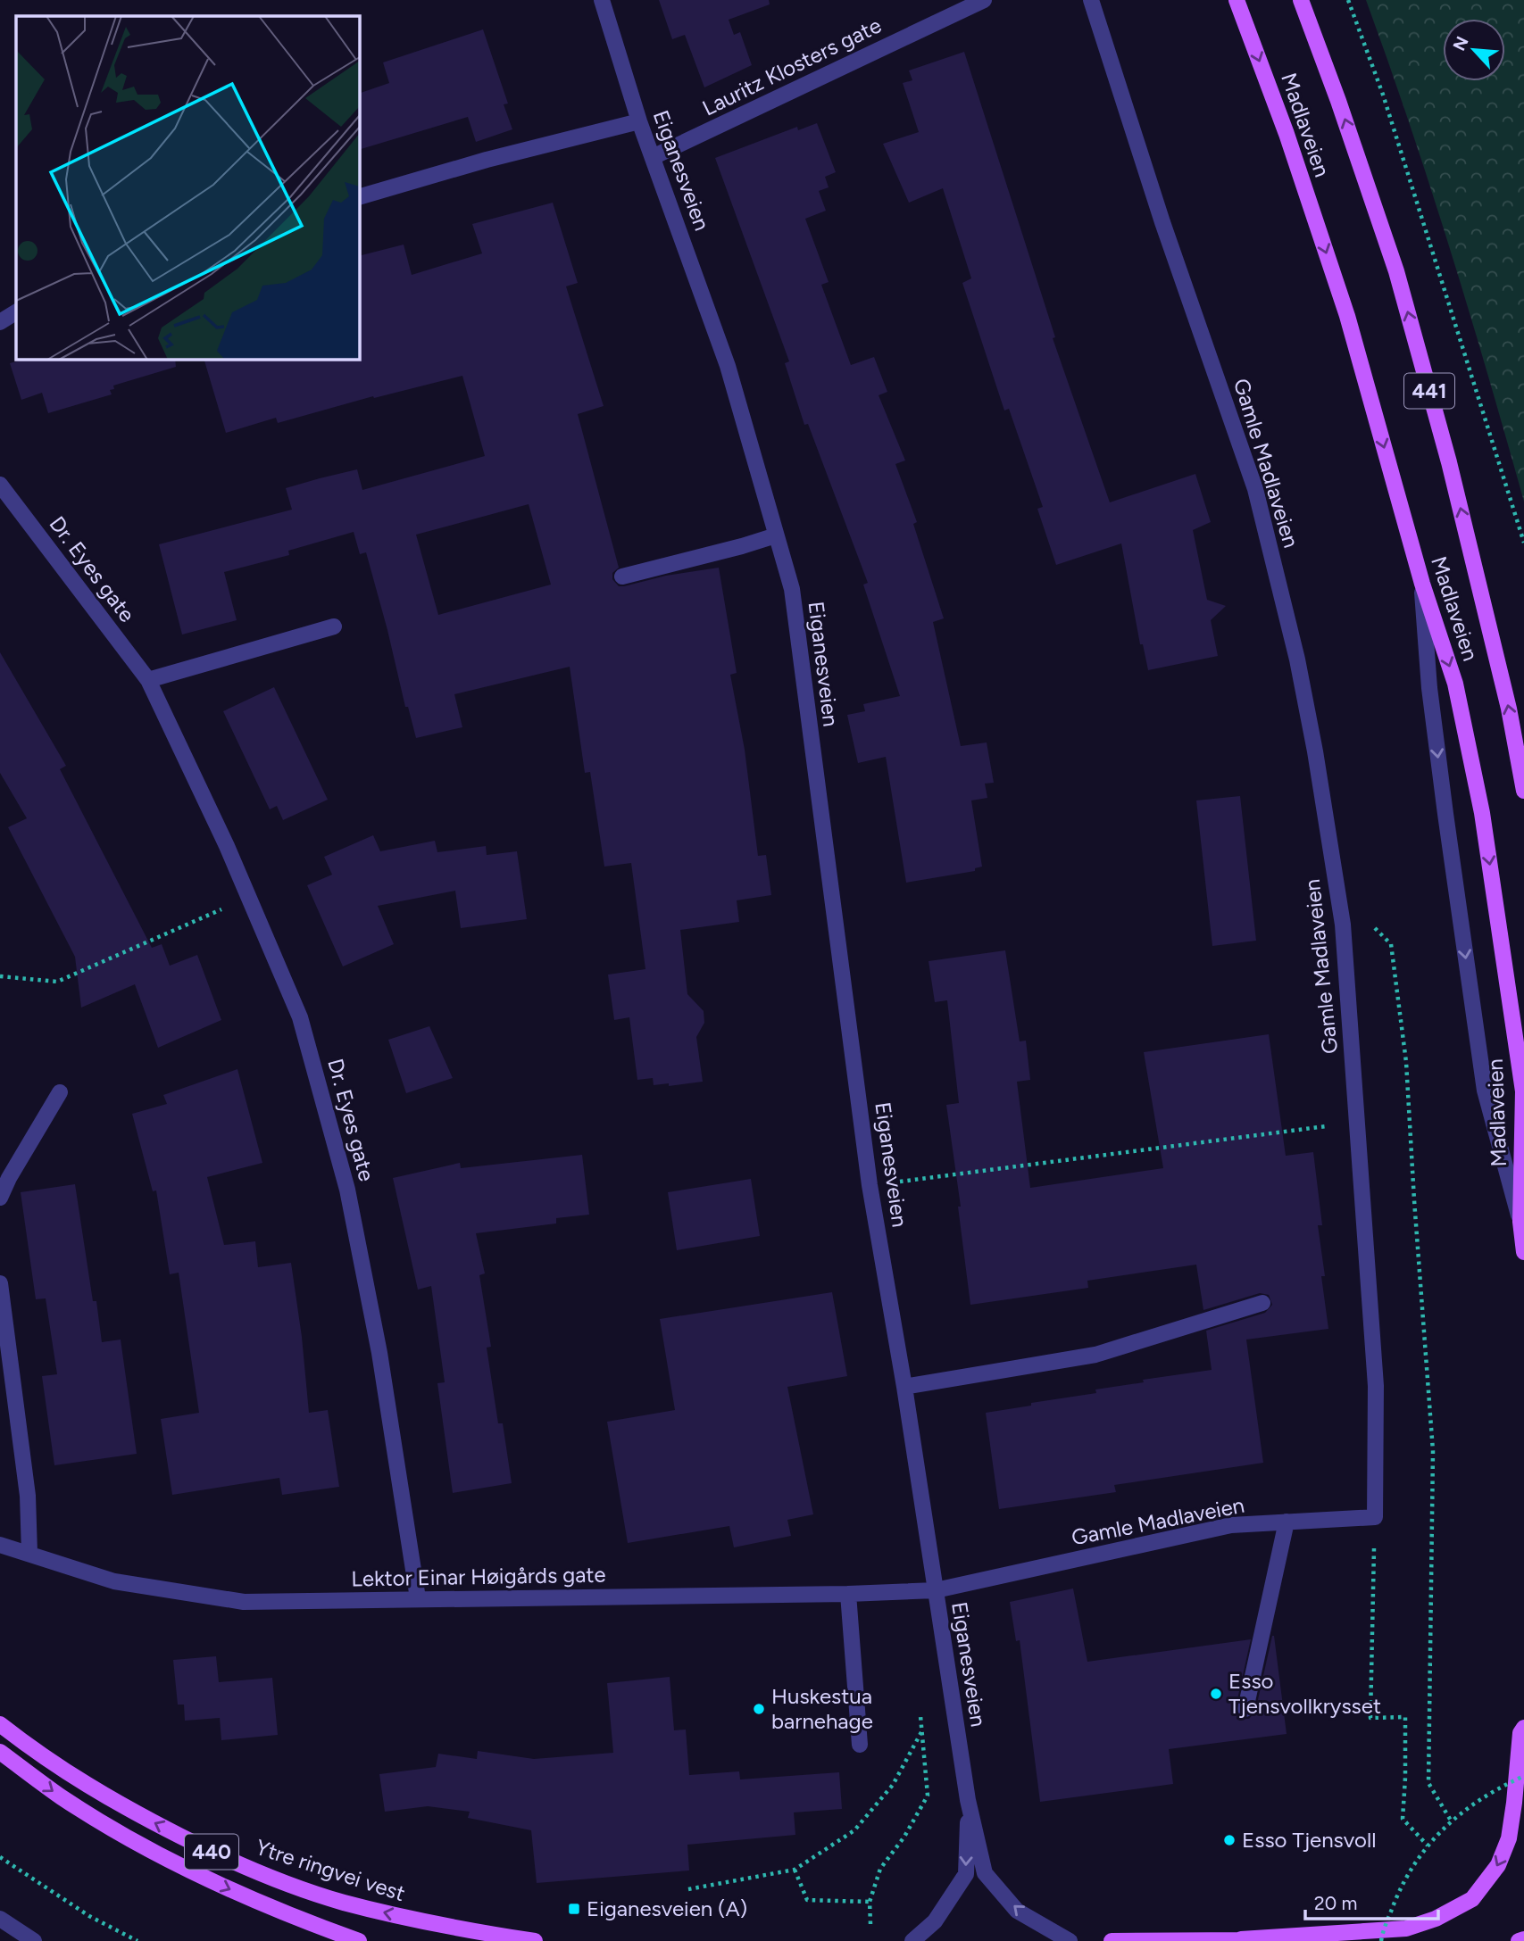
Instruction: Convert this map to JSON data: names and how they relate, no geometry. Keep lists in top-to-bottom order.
{
  "streets": {
    "main road": [
      "Madlaveien",
      "441",
      "440",
      "Ytre ringvei vest"
    ],
    "street": [
      "Lauritz Klosters gate",
      "Eiganesveien",
      "Gamle Madlaveien",
      "Dr. Eyes gate",
      "Lektor Einar Høigårds gate"
    ]
  },
  "crossings": [
    ["Lauritz Klosters gate", "Eiganesveien"],
    ["Eiganesveien", "Gamle Madlaveien"],
    ["Eiganesveien", "Lektor Einar Høigårds gate"],
    ["Gamle Madlaveien", "Lektor Einar Høigårds gate"],
    ["Dr. Eyes gate", "Lektor Einar Høigårds gate"]
  ],
  "places": {
    "other": ["Esso Tjensvollkrysset", "Huskestua barnehage", "Esso Tjensvoll"],
    "transit": ["Eiganesveien (A)"]
  },
  "scale_bar": "20 m",
  "north": "top left"
}
